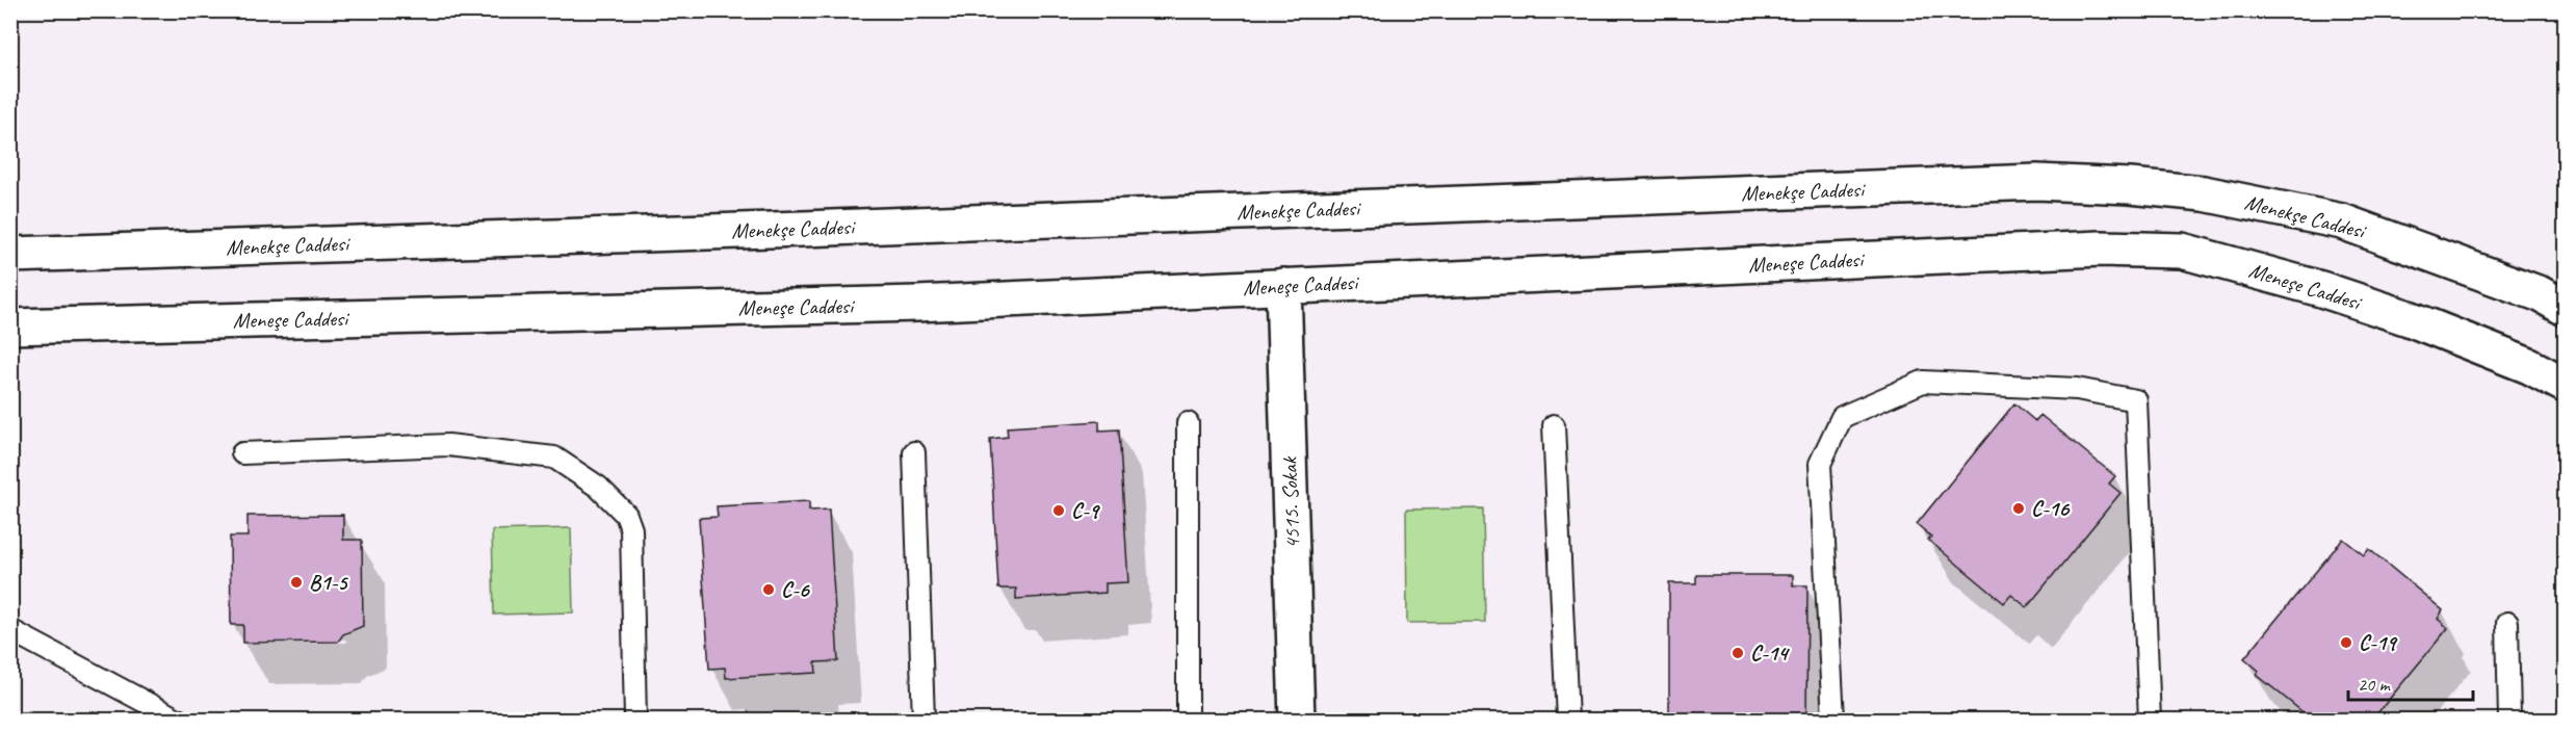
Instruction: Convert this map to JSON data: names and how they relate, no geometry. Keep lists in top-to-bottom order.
{
  "streets": {
    "street": ["Menekşe Caddesi", "Meneşe Caddesi", "4515. Sokak"]
  },
  "crossings": [
    ["Meneşe Caddesi", "4515. Sokak"]
  ],
  "places": [
    "C-16",
    "C-9",
    "B1-5",
    "C-6",
    "C-19",
    "C-14"
  ],
  "scale_bar": "20 m"
}
